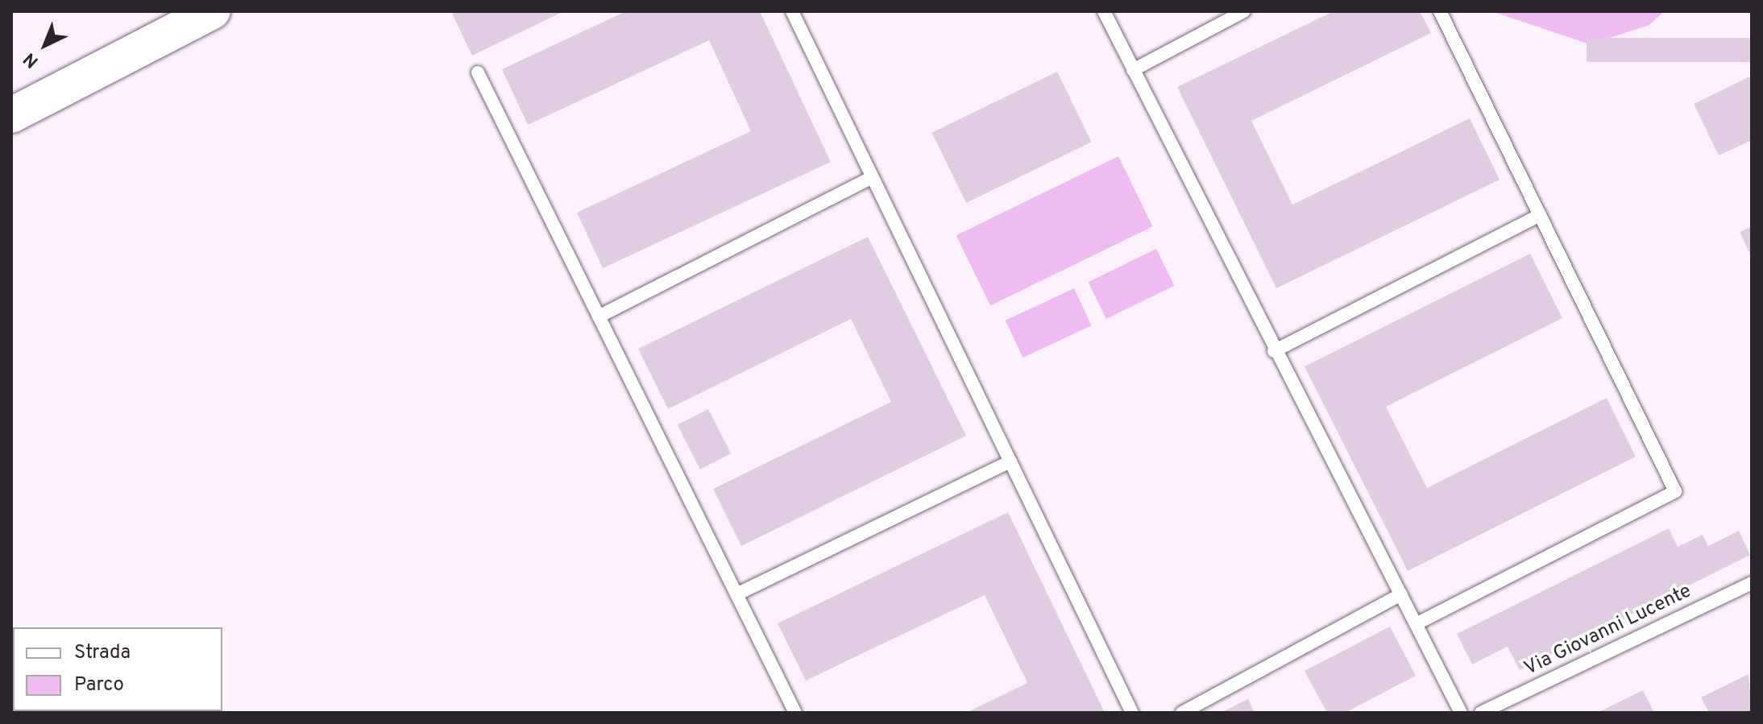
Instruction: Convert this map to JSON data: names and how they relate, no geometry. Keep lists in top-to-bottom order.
{
  "streets": {
    "lane": ["Via Giovanni Lucente"]
  },
  "legend": ["Strada", "Parco"],
  "north": "bottom left"
}
